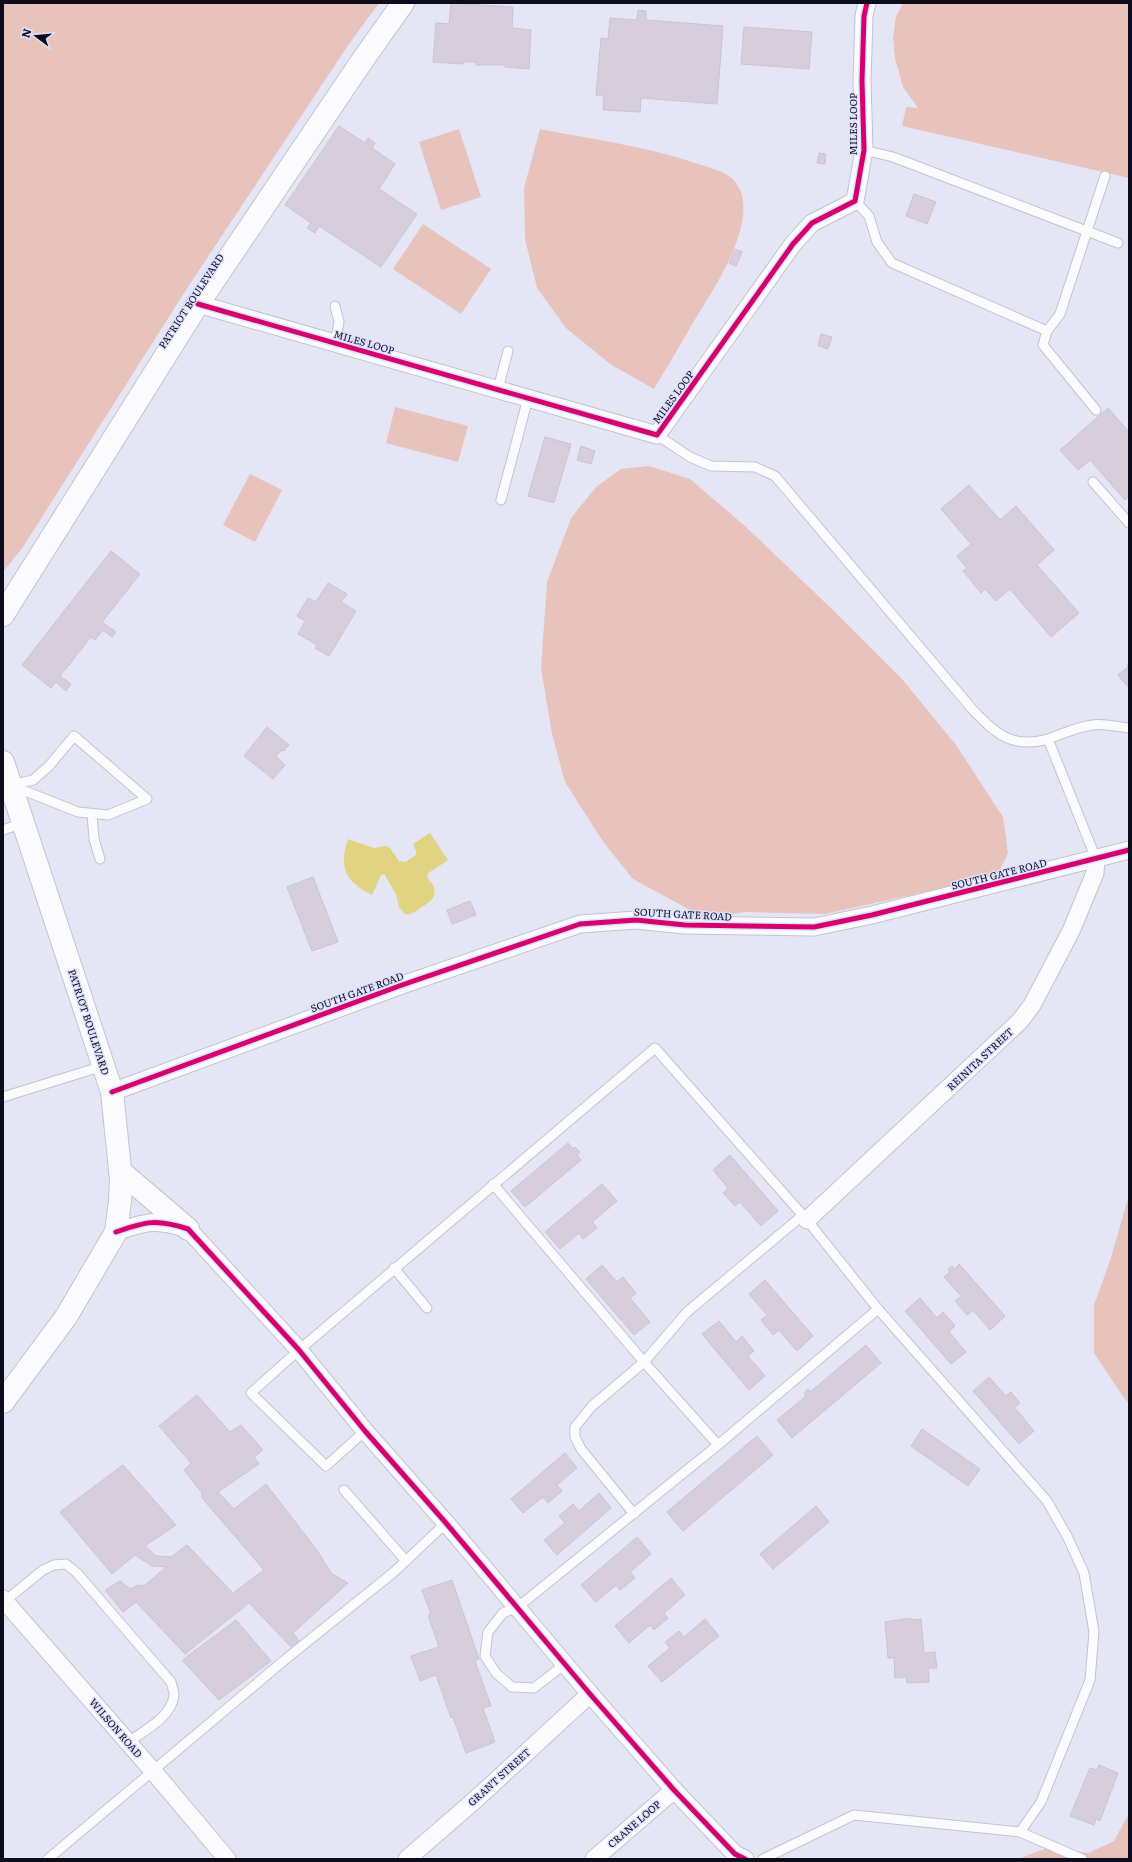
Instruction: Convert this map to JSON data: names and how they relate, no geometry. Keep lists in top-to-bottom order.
{
  "streets": {
    "street": [
      "MILES LOOP",
      "PATRIOT BOULEVARD",
      "SOUTH GATE ROAD",
      "REINITA STREET",
      "WILSON ROAD",
      "GRANT STREET",
      "CRANE LOOP"
    ]
  },
  "crossings": [
    ["MILES LOOP", "PATRIOT BOULEVARD"],
    ["PATRIOT BOULEVARD", "SOUTH GATE ROAD"],
    ["SOUTH GATE ROAD", "REINITA STREET"]
  ],
  "north": "left"
}
